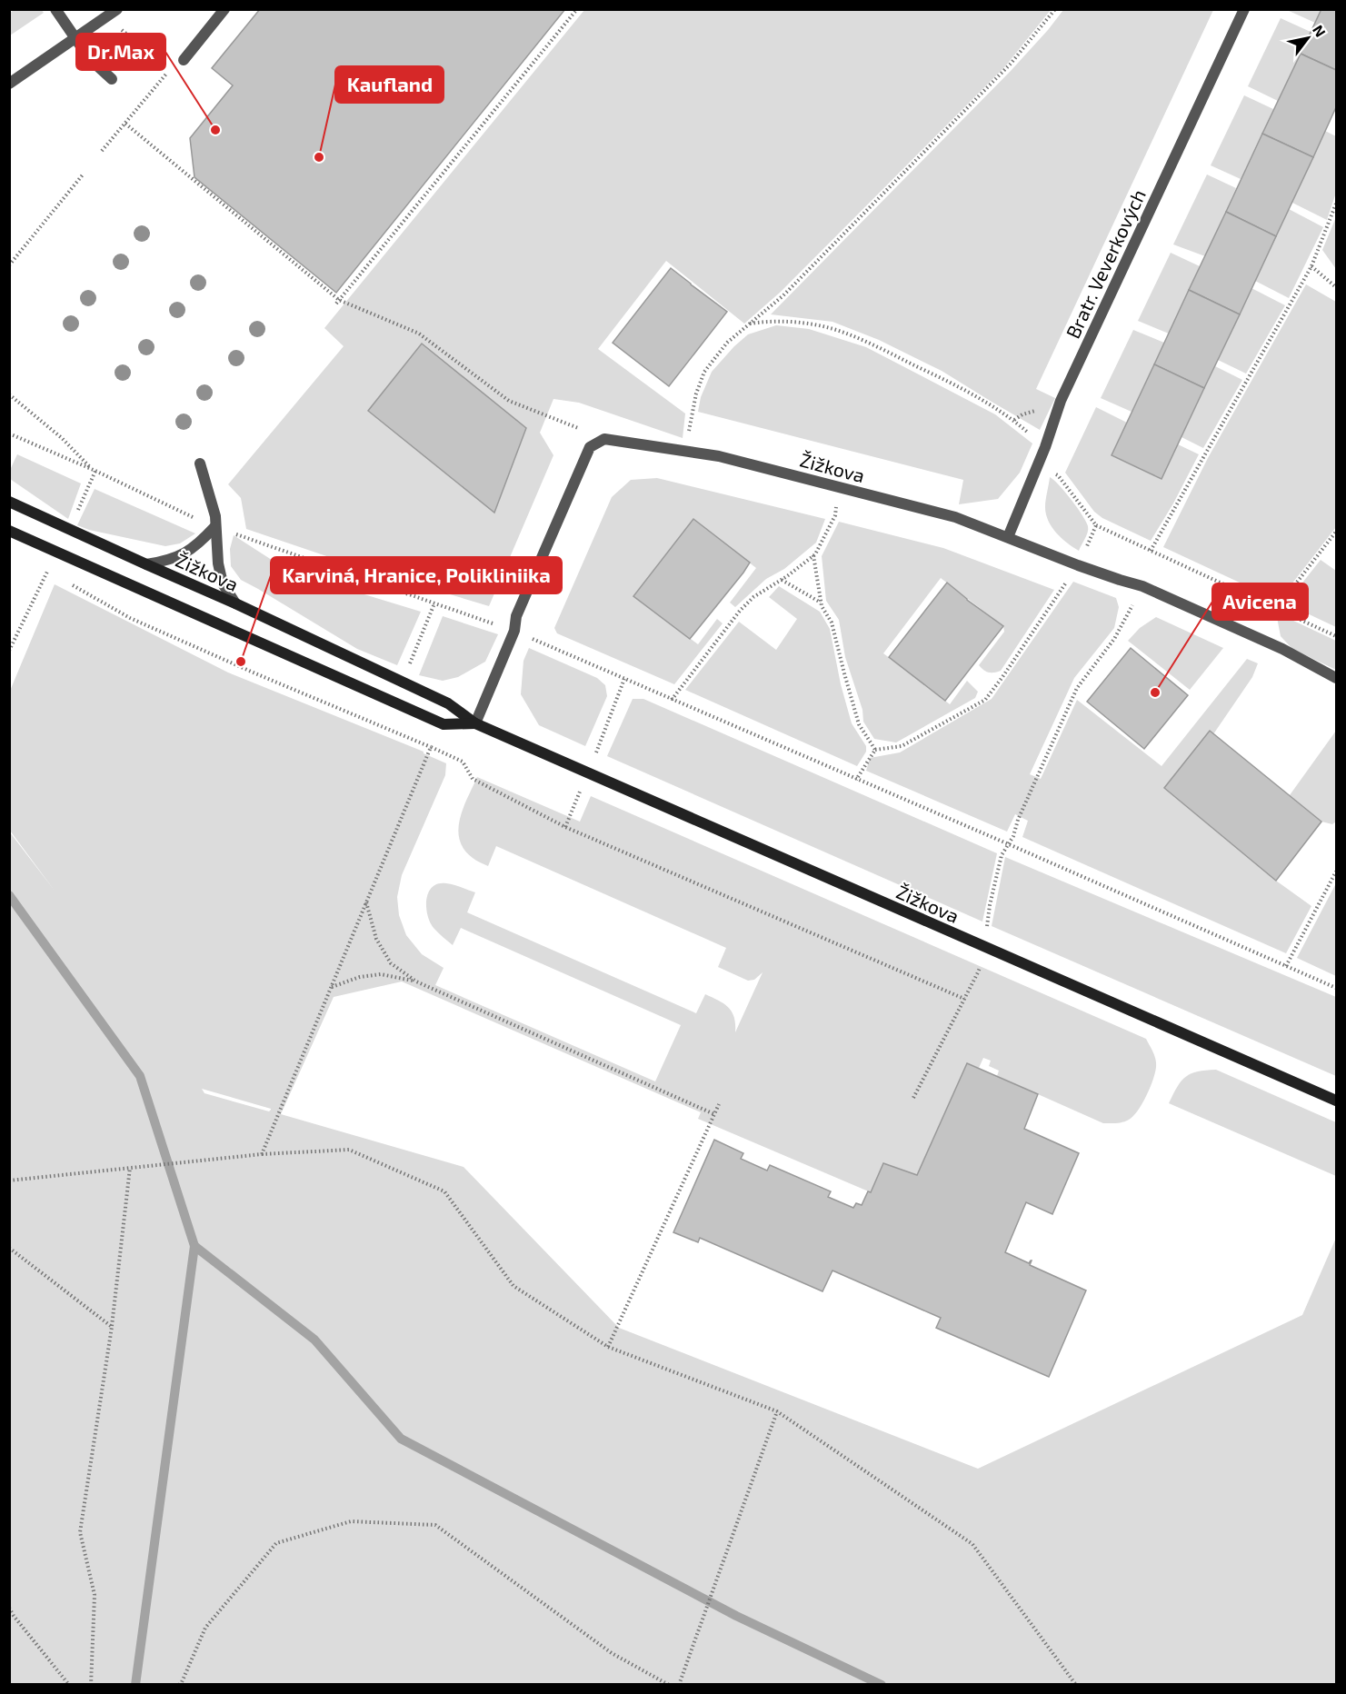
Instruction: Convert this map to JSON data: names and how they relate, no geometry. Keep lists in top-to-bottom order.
{
  "streets": {
    "street": ["Bratr. Veverkových", "Žižkova"]
  },
  "crossings": [
    ["Bratr. Veverkových", "Žižkova"]
  ],
  "places": [
    "Dr.Max",
    "Kaufland",
    "Karviná, Hranice, Polikliniika",
    "Avicena"
  ],
  "north": "top right"
}
